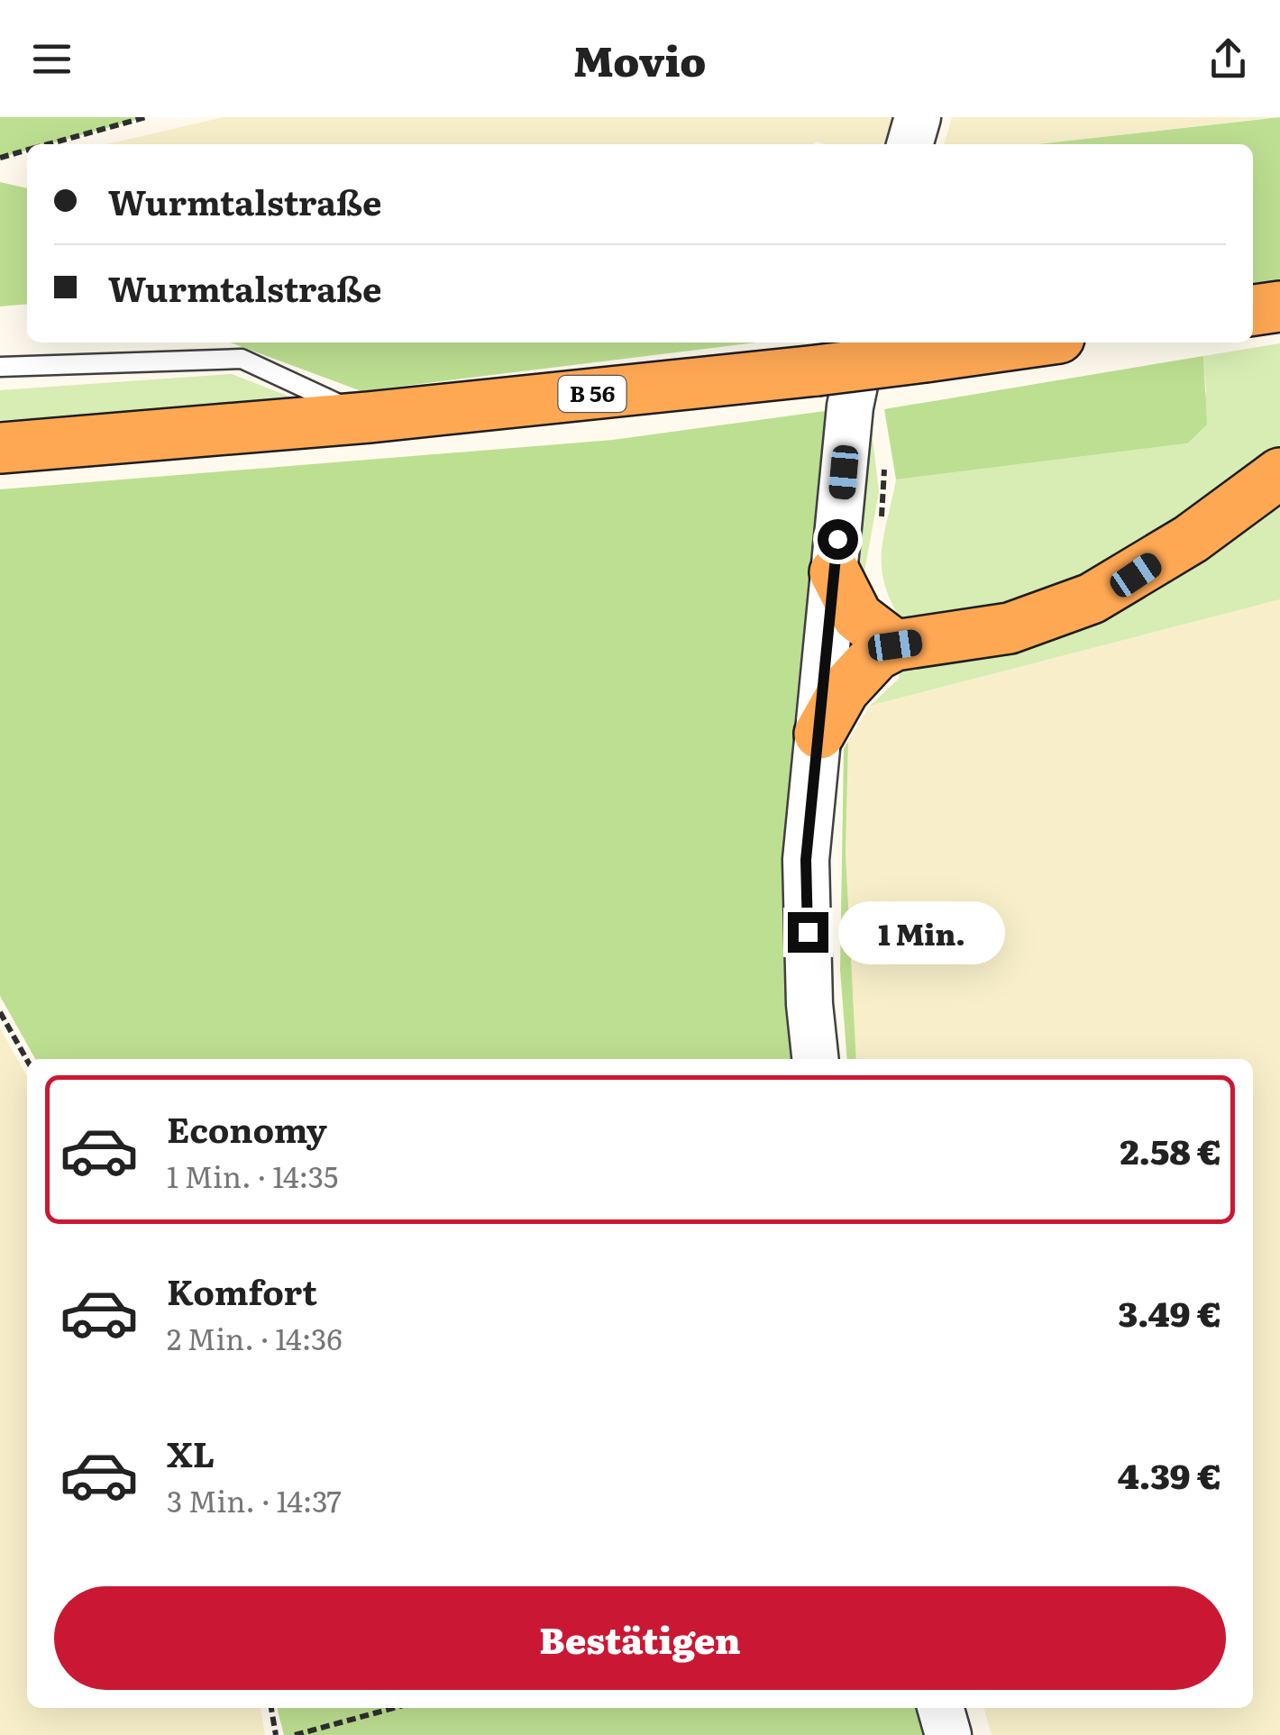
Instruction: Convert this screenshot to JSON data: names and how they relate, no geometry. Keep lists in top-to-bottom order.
{
  "streets": {
    "highway": ["B 56"]
  },
  "page": {
    "header": "Movio",
    "banner": ["Wurmtalstraße", "Wurmtalstraße"],
    "bubble": "1 Min.",
    "list": [
      {
        "name": "Economy",
        "note": "1 Min. · 14:35",
        "value": "2.58 €"
      },
      {
        "name": "Komfort",
        "note": "2 Min. · 14:36",
        "value": "3.49 €"
      },
      {
        "name": "XL",
        "note": "3 Min. · 14:37",
        "value": "4.39 €"
      }
    ],
    "buttons": "Bestätigen"
  }
}
